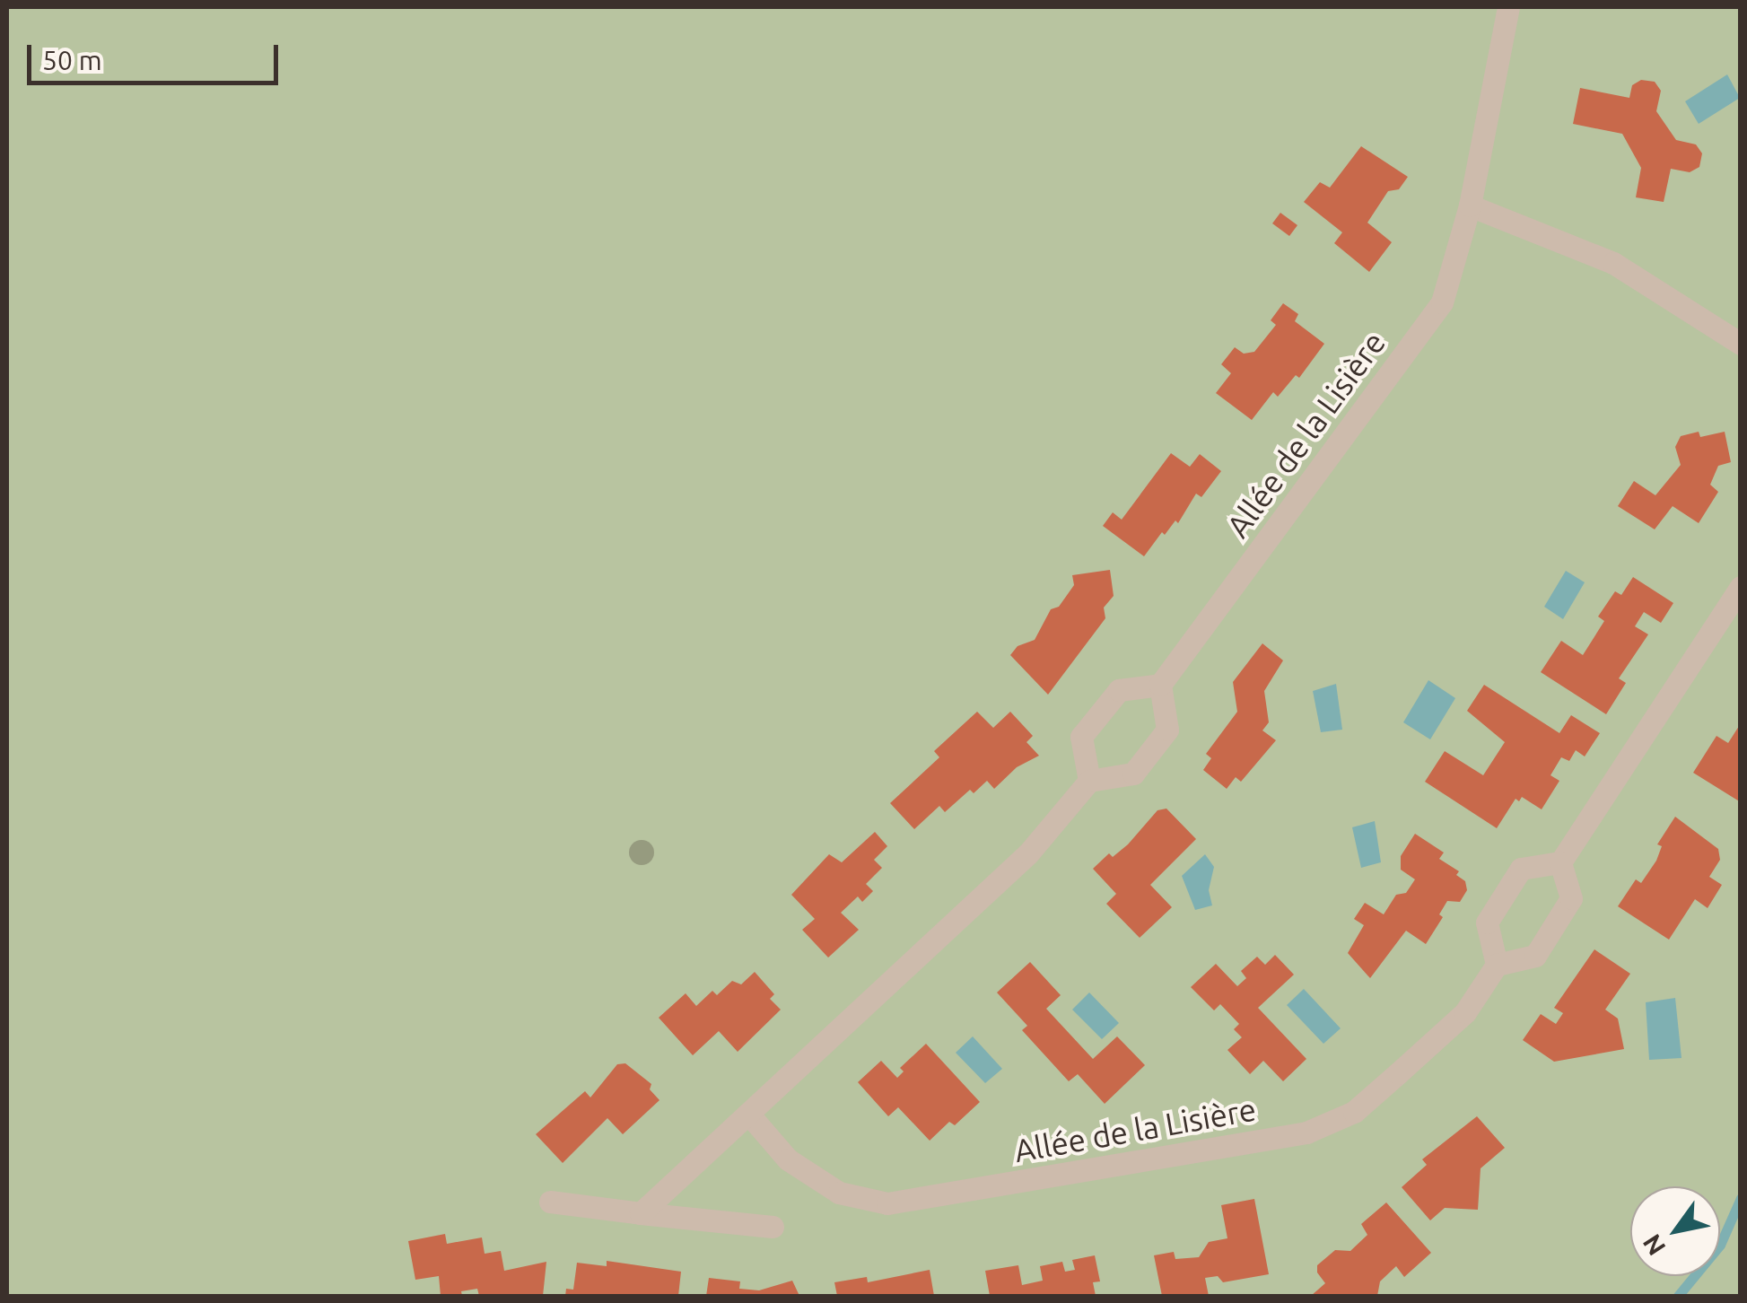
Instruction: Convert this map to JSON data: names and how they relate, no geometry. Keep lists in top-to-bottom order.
{
  "streets": {
    "street": ["Allée de la Lisière"]
  },
  "scale_bar": "50 m",
  "north": "bottom left"
}
